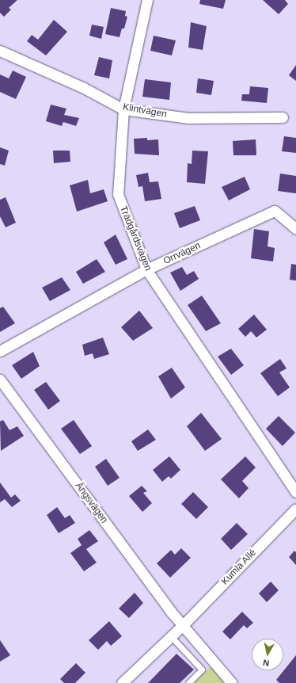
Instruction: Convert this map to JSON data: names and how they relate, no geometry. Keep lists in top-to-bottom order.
{
  "streets": {
    "street": [
      "Klintvägen",
      "Trädgårdsvägen",
      "Orrvägen",
      "Ängsvägen",
      "Kumla Allé"
    ]
  },
  "crossings": [
    ["Klintvägen", "Trädgårdsvägen"],
    ["Trädgårdsvägen", "Orrvägen"],
    ["Ängsvägen", "Kumla Allé"]
  ],
  "north": "bottom"
}
